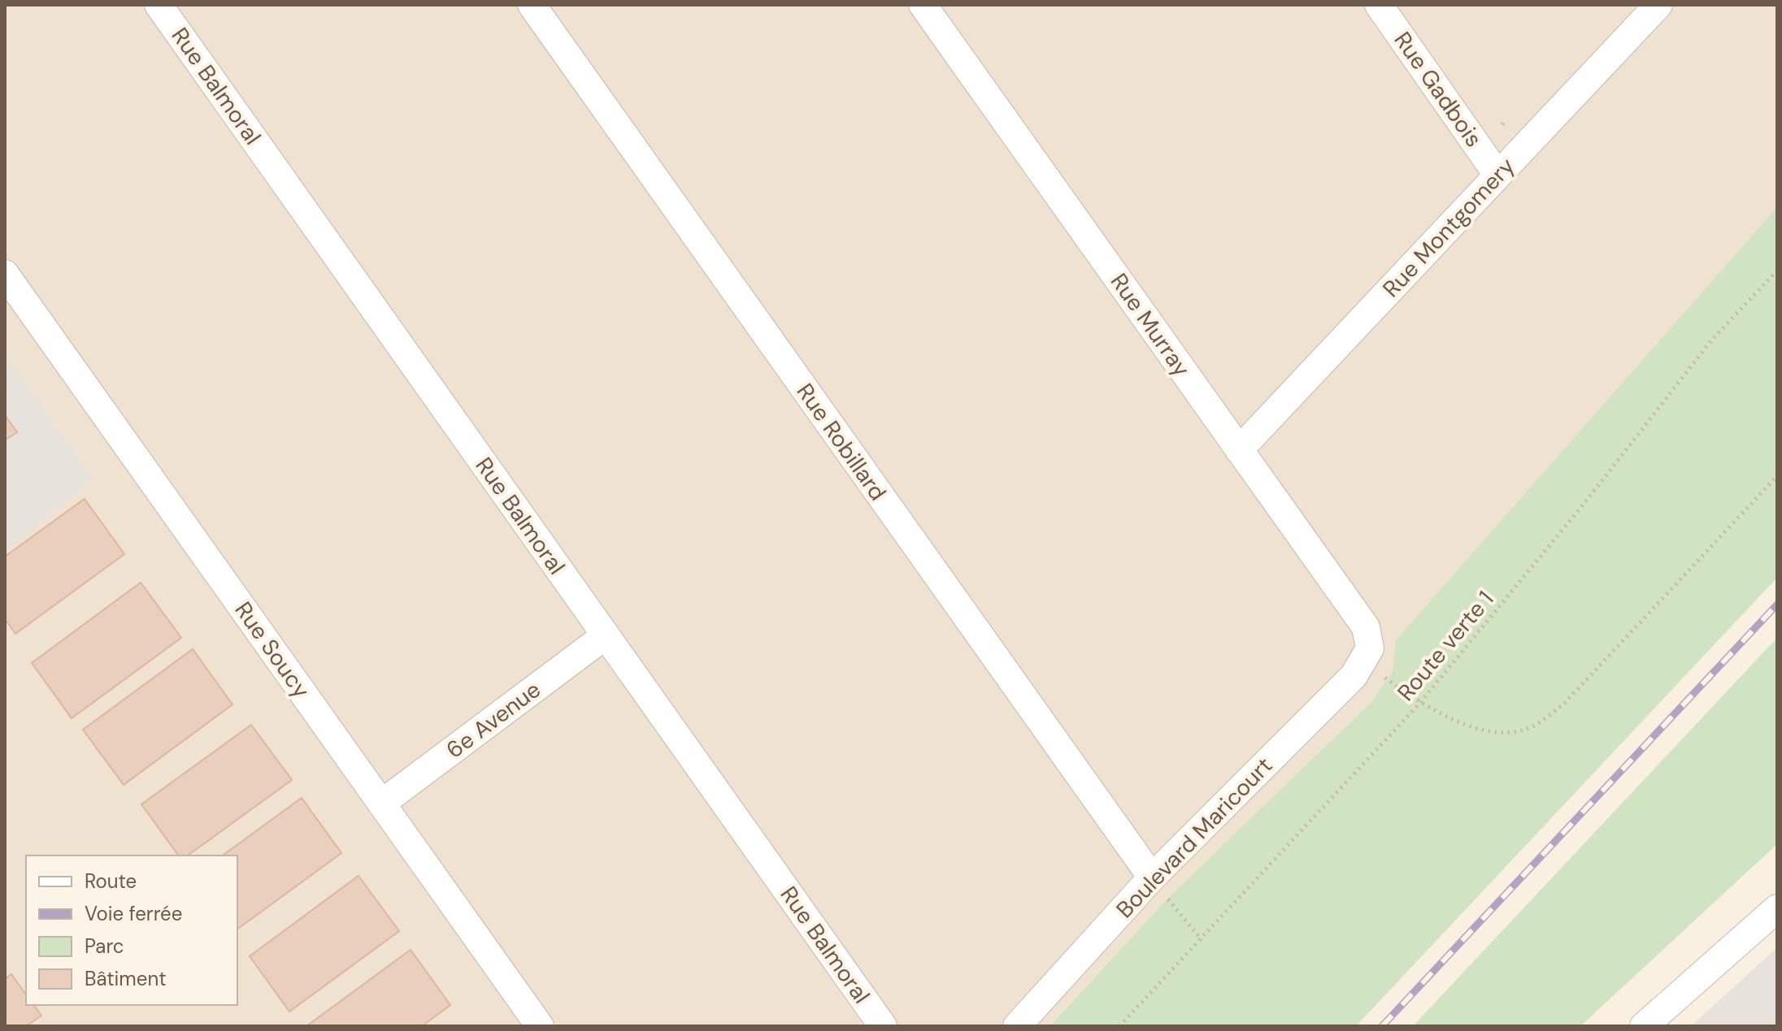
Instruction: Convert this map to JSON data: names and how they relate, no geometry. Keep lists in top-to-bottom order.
{
  "streets": {
    "street": [
      "Rue Balmoral",
      "Rue Gadbois",
      "Rue Montgomery",
      "Rue Murray",
      "Rue Robillard",
      "Rue Soucy",
      "6e Avenue",
      "Boulevard Maricourt"
    ],
    "path": ["Route verte 1"]
  },
  "crossings": [
    ["Rue Balmoral", "6e Avenue"],
    ["Rue Gadbois", "Rue Montgomery"],
    ["Rue Montgomery", "Rue Murray"],
    ["Rue Murray", "Boulevard Maricourt"],
    ["Rue Robillard", "Boulevard Maricourt"],
    ["Rue Soucy", "6e Avenue"]
  ],
  "legend": [
    "Route",
    "Voie ferrée",
    "Parc",
    "Bâtiment"
  ]
}
